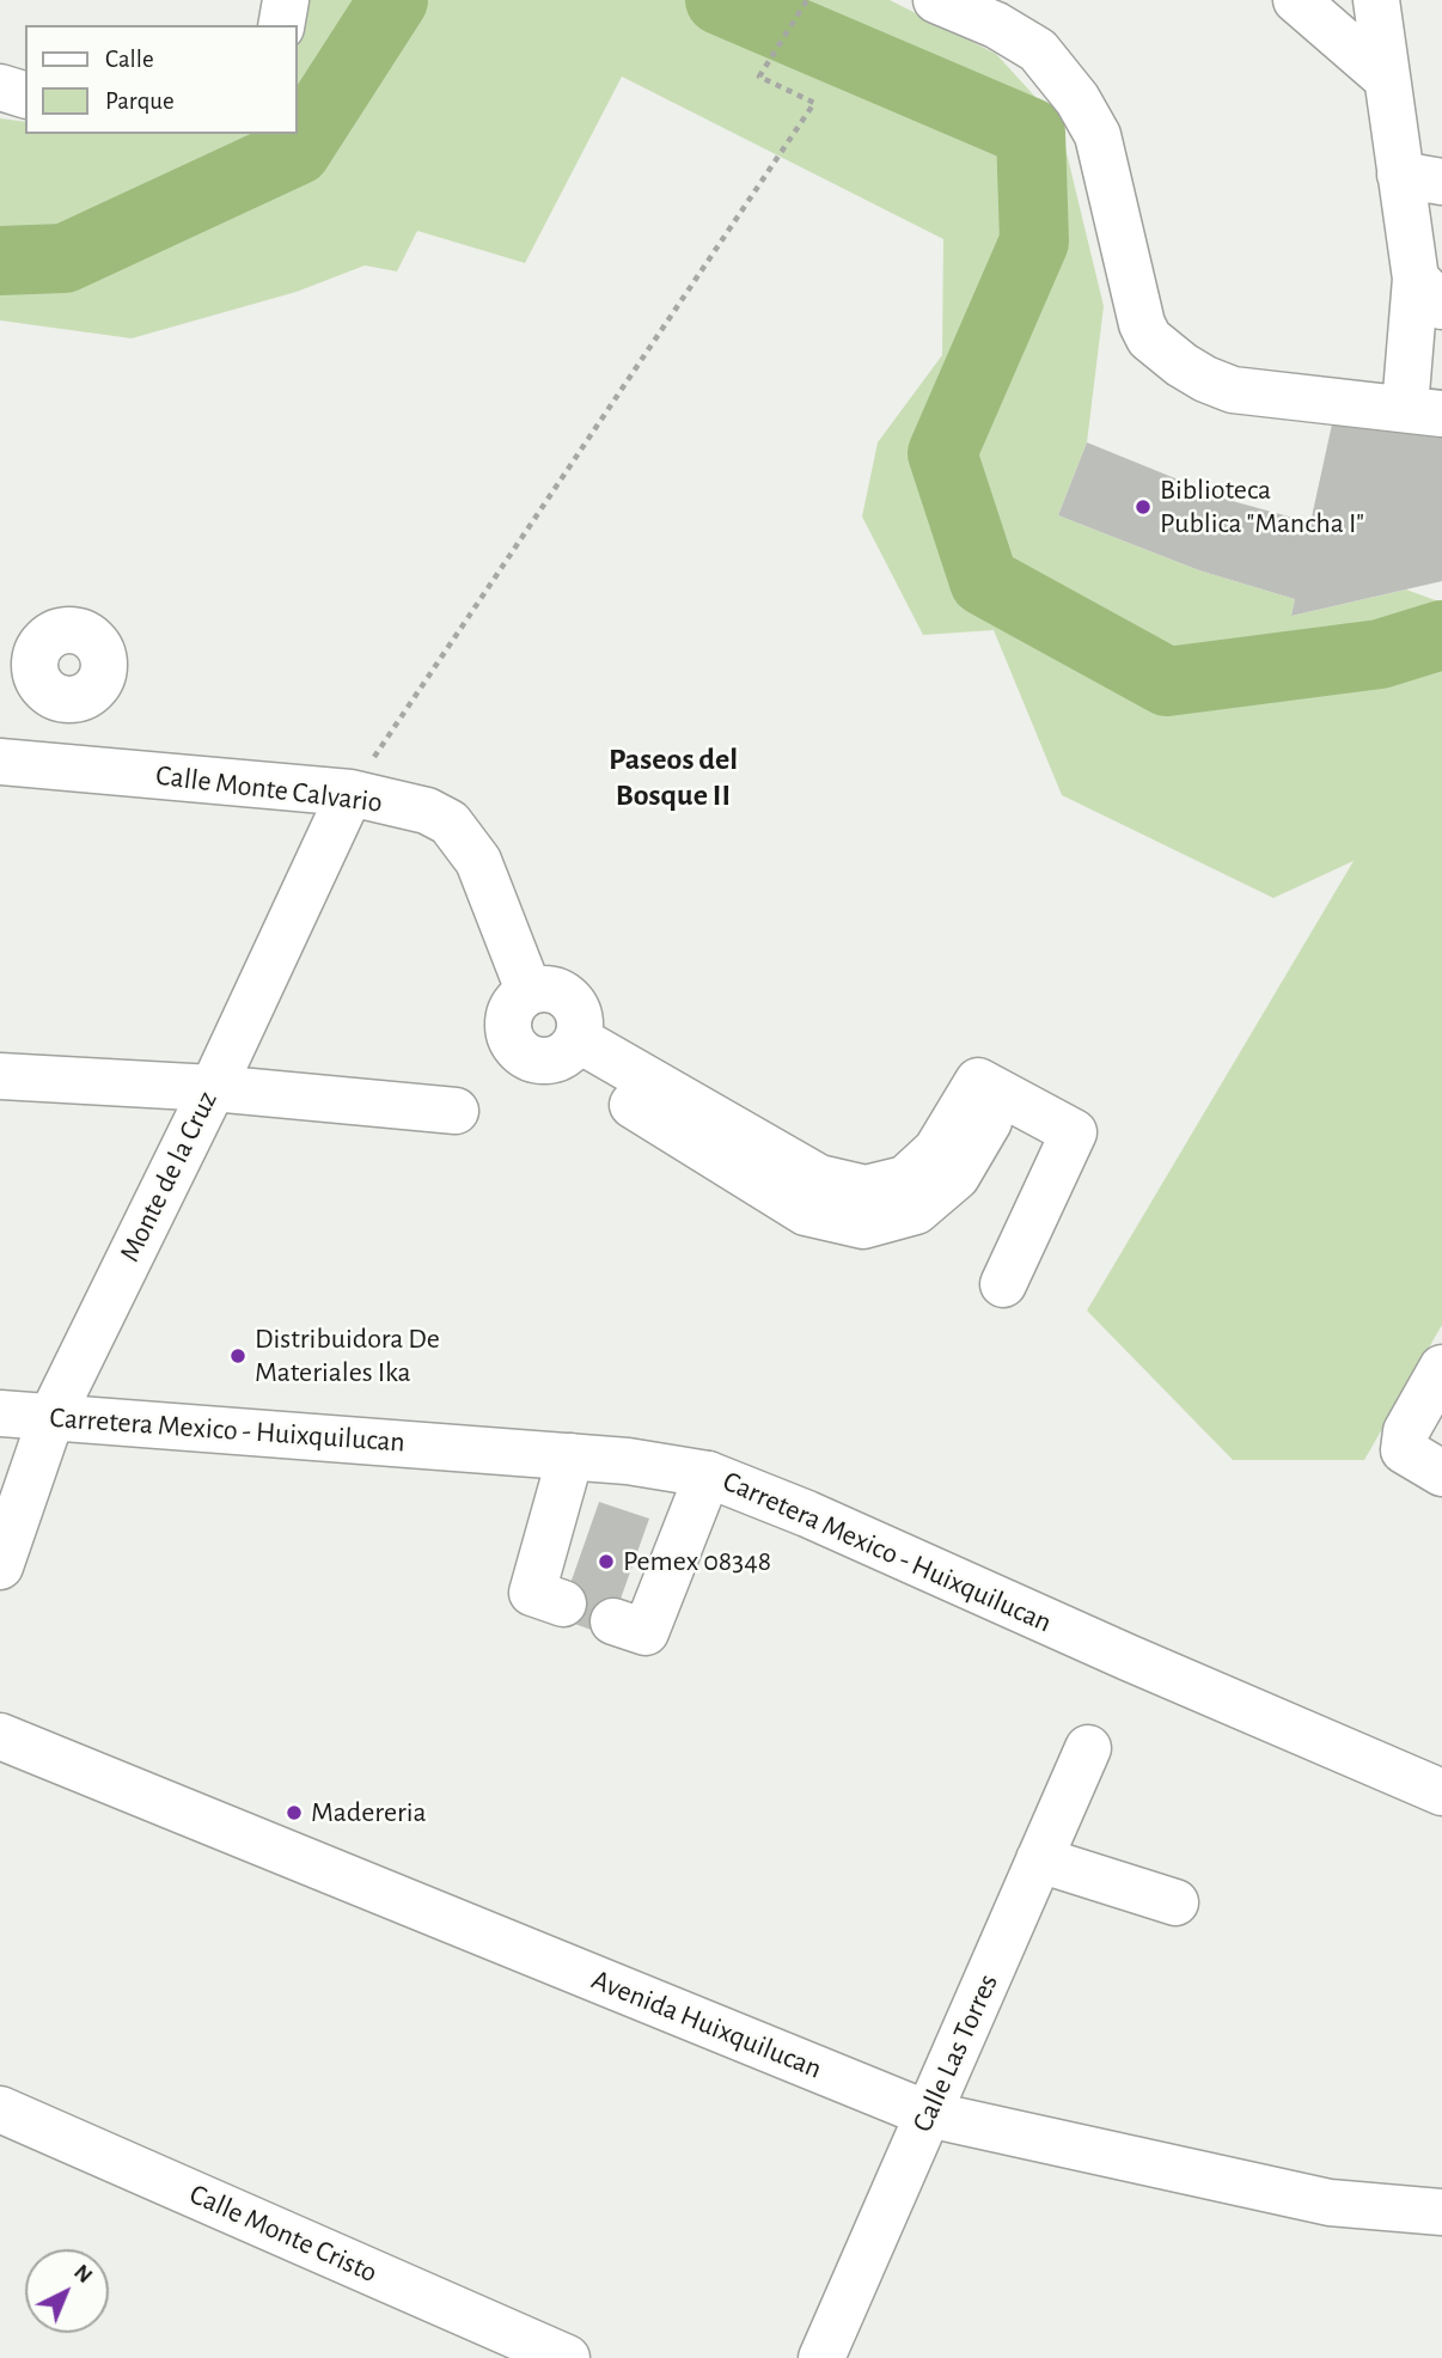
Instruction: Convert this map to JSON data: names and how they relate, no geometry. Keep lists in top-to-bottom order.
{
  "streets": {
    "street": [
      "Calle Monte Calvario",
      "Monte de la Cruz",
      "Carretera Mexico - Huixquilucan",
      "Avenida Huixquilucan",
      "Calle Las Torres",
      "Calle Monte Cristo"
    ]
  },
  "crossings": [
    ["Calle Monte Calvario", "Monte de la Cruz"],
    ["Monte de la Cruz", "Carretera Mexico - Huixquilucan"],
    ["Avenida Huixquilucan", "Calle Las Torres"]
  ],
  "districts": ["Paseos del Bosque II"],
  "places": [
    "Biblioteca Publica \"Mancha I\"",
    "Distribuidora De Materiales Ika",
    "Pemex 08348",
    "Madereria"
  ],
  "legend": ["Calle", "Parque"],
  "north": "top right"
}
